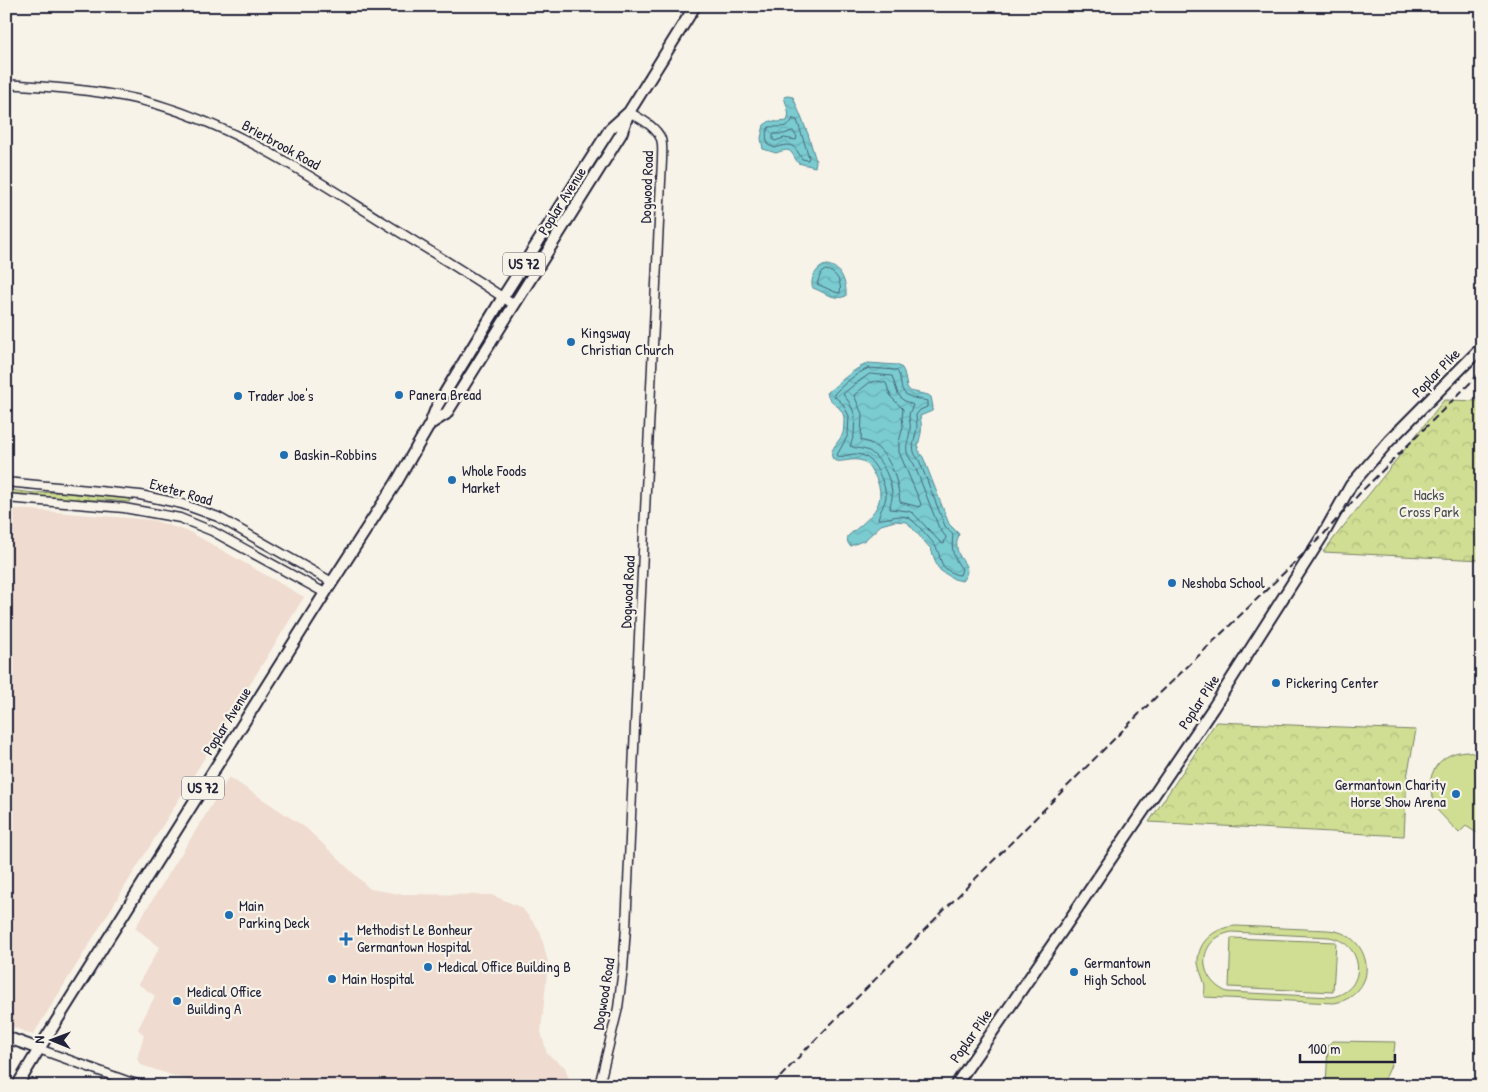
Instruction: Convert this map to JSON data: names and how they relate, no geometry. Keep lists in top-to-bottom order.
{
  "streets": {
    "main road": ["Poplar Avenue", "US 72", "Poplar Pike"],
    "street": ["Brierbrook Road", "Dogwood Road", "Exeter Road"]
  },
  "crossings": [
    ["Brierbrook Road", "Poplar Avenue"],
    ["Dogwood Road", "Poplar Avenue"],
    ["Poplar Avenue", "Exeter Road"]
  ],
  "parks": ["Hacks Cross Park"],
  "places": {
    "other": [
      "Kingsway Christian Church",
      "Panera Bread",
      "Trader Joe's",
      "Baskin-Robbins",
      "Whole Foods Market",
      "Neshoba School",
      "Pickering Center",
      "Germantown Charity Horse Show Arena",
      "Main Parking Deck",
      "Medical Office Building B",
      "Germantown High School",
      "Main Hospital",
      "Medical Office Building A"
    ],
    "health": ["Methodist Le Bonheur Germantown Hospital"]
  },
  "scale_bar": "100 m",
  "north": "left"
}
